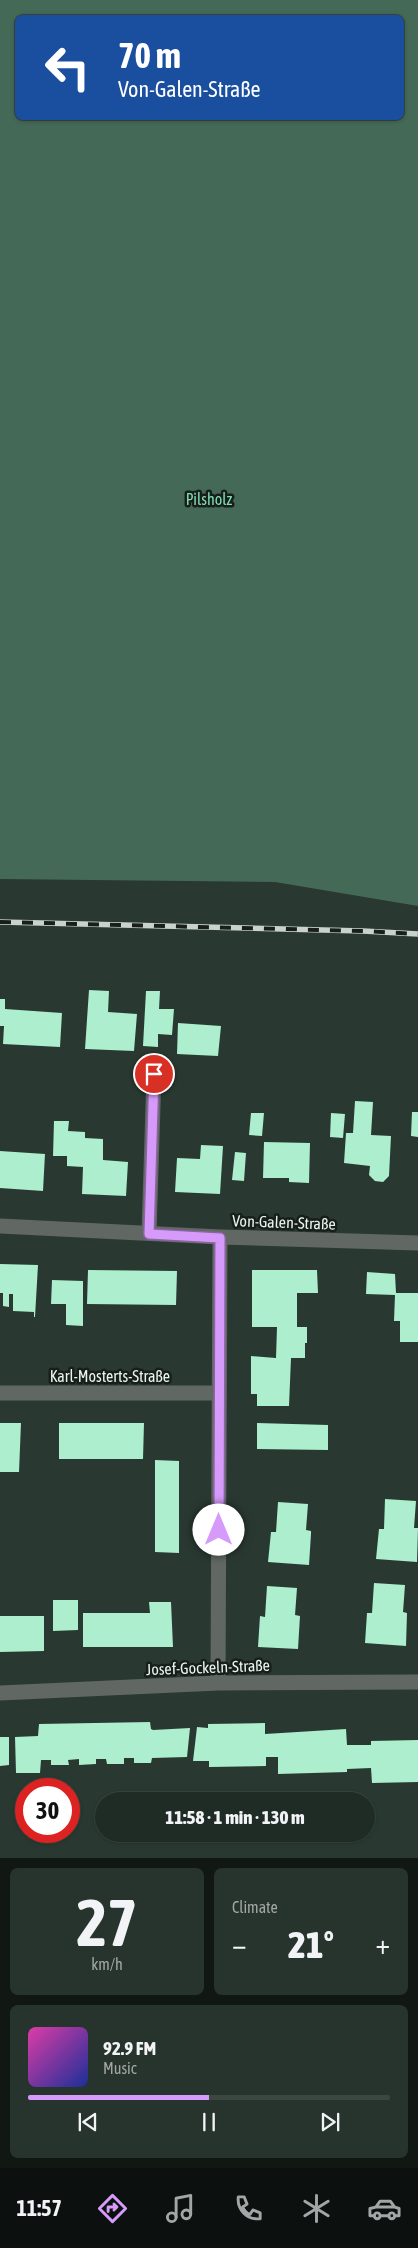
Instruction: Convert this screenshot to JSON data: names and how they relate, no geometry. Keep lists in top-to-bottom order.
{
  "streets": {
    "street": ["Von-Galen-Straße", "Karl-Mosterts-Straße", "Josef-Gockeln-Straße"]
  },
  "parks": ["Pilsholz"],
  "page": {
    "turn": ["70 m", "Von-Galen-Straße"],
    "limit": "30",
    "trip": "11:58 · 1 min · 130 m",
    "tile": [
      ["27", "km/h"],
      "Climate"
    ],
    "heat": ["−", "21°", "+"],
    "song": ["92.9 FM", "Music"],
    "tabs": "11:57"
  }
}
